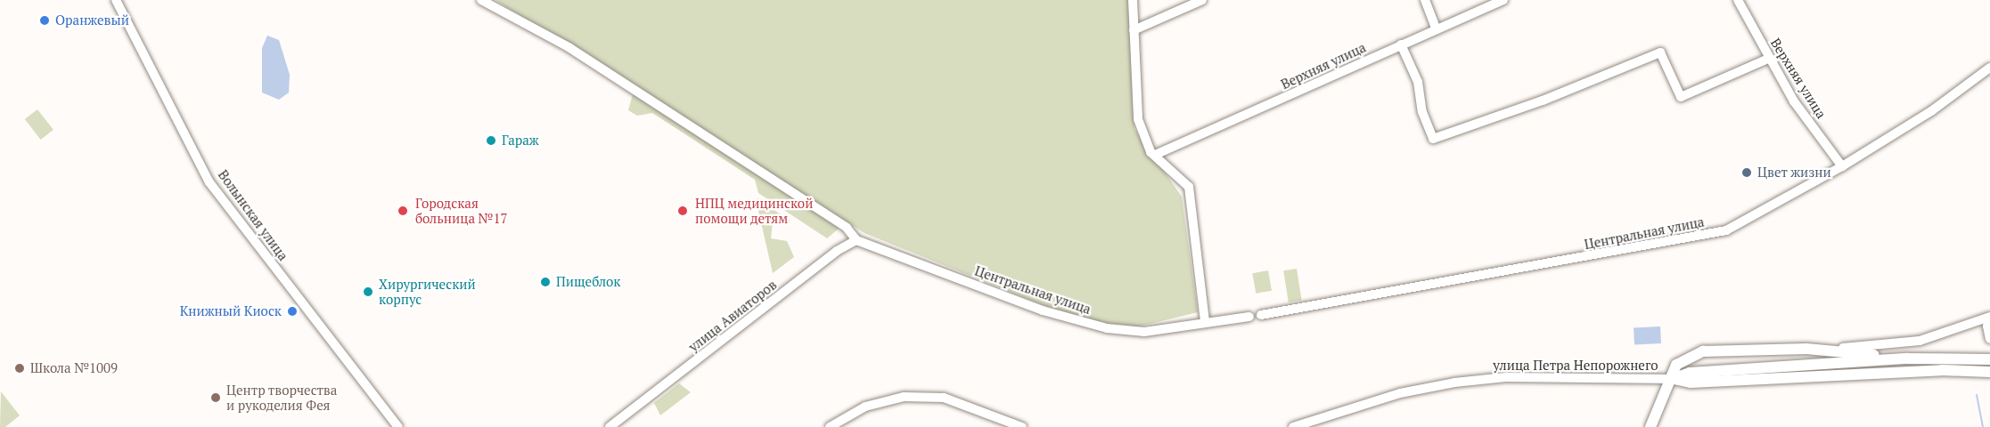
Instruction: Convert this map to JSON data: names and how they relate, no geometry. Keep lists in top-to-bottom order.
{
  "streets": {
    "main road": ["улица Петра Непорожнего"],
    "street": [
      "Верхняя улица",
      "Волынская улица",
      "Центральная улица",
      "улица Авиаторов"
    ]
  },
  "crossings": [
    ["Верхняя улица", "Центральная улица"],
    ["Центральная улица", "улица Авиаторов"]
  ],
  "places": [
    "Оранжевый",
    "Гараж",
    "Цвет жизни",
    "Городская больница №17",
    "НПЦ медицинской помощи детям",
    "Пищеблок",
    "Хирургический корпус",
    "Книжный Киоск",
    "Школа №1009",
    "Центр творчества и рукоделия Фея"
  ]
}
